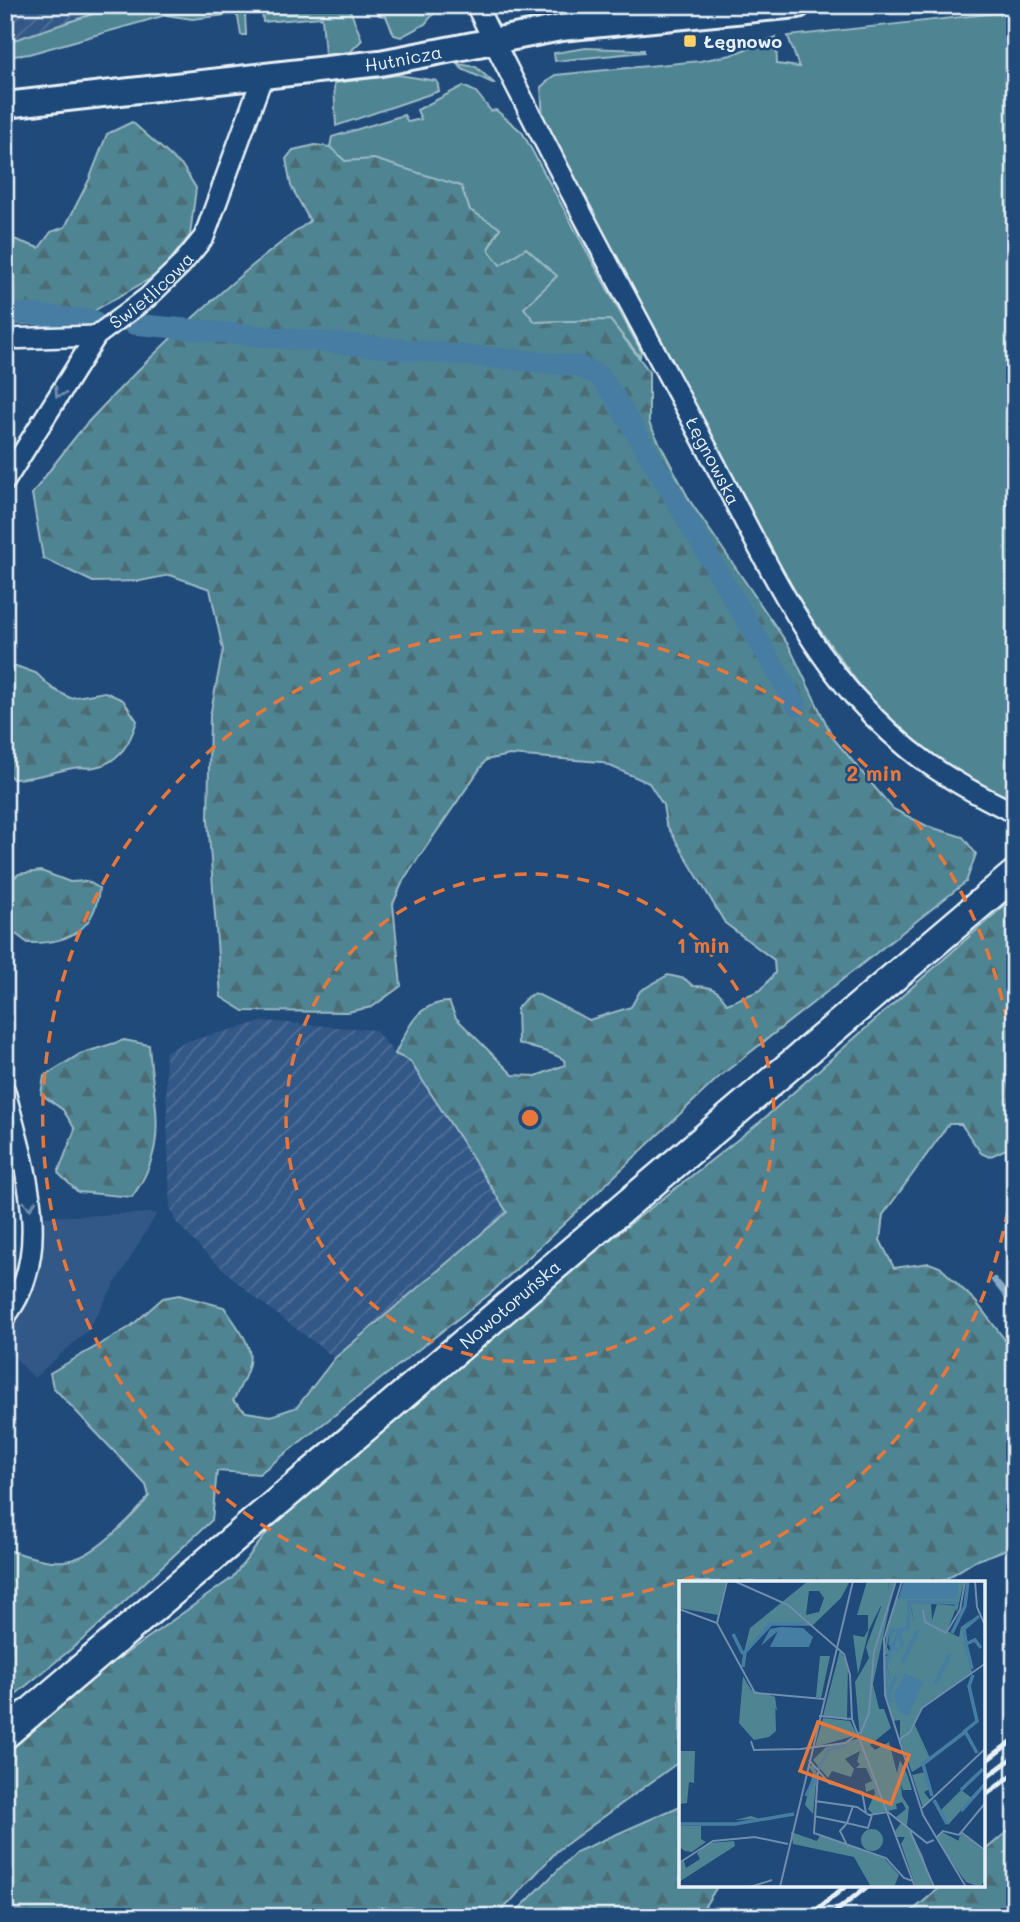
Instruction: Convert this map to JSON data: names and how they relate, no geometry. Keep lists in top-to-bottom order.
{
  "streets": {
    "main road": ["Nowotoruńska"],
    "street": ["Hutnicza", "Świetlicowa", "Łęgnowska"]
  },
  "crossings": [
    ["Hutnicza", "Świetlicowa"],
    ["Hutnicza", "Łęgnowska"]
  ],
  "one_way": ["Świetlicowa"],
  "places": {
    "transit": ["Łęgnowo"]
  },
  "rings": ["2 min", "1 min"]
}
